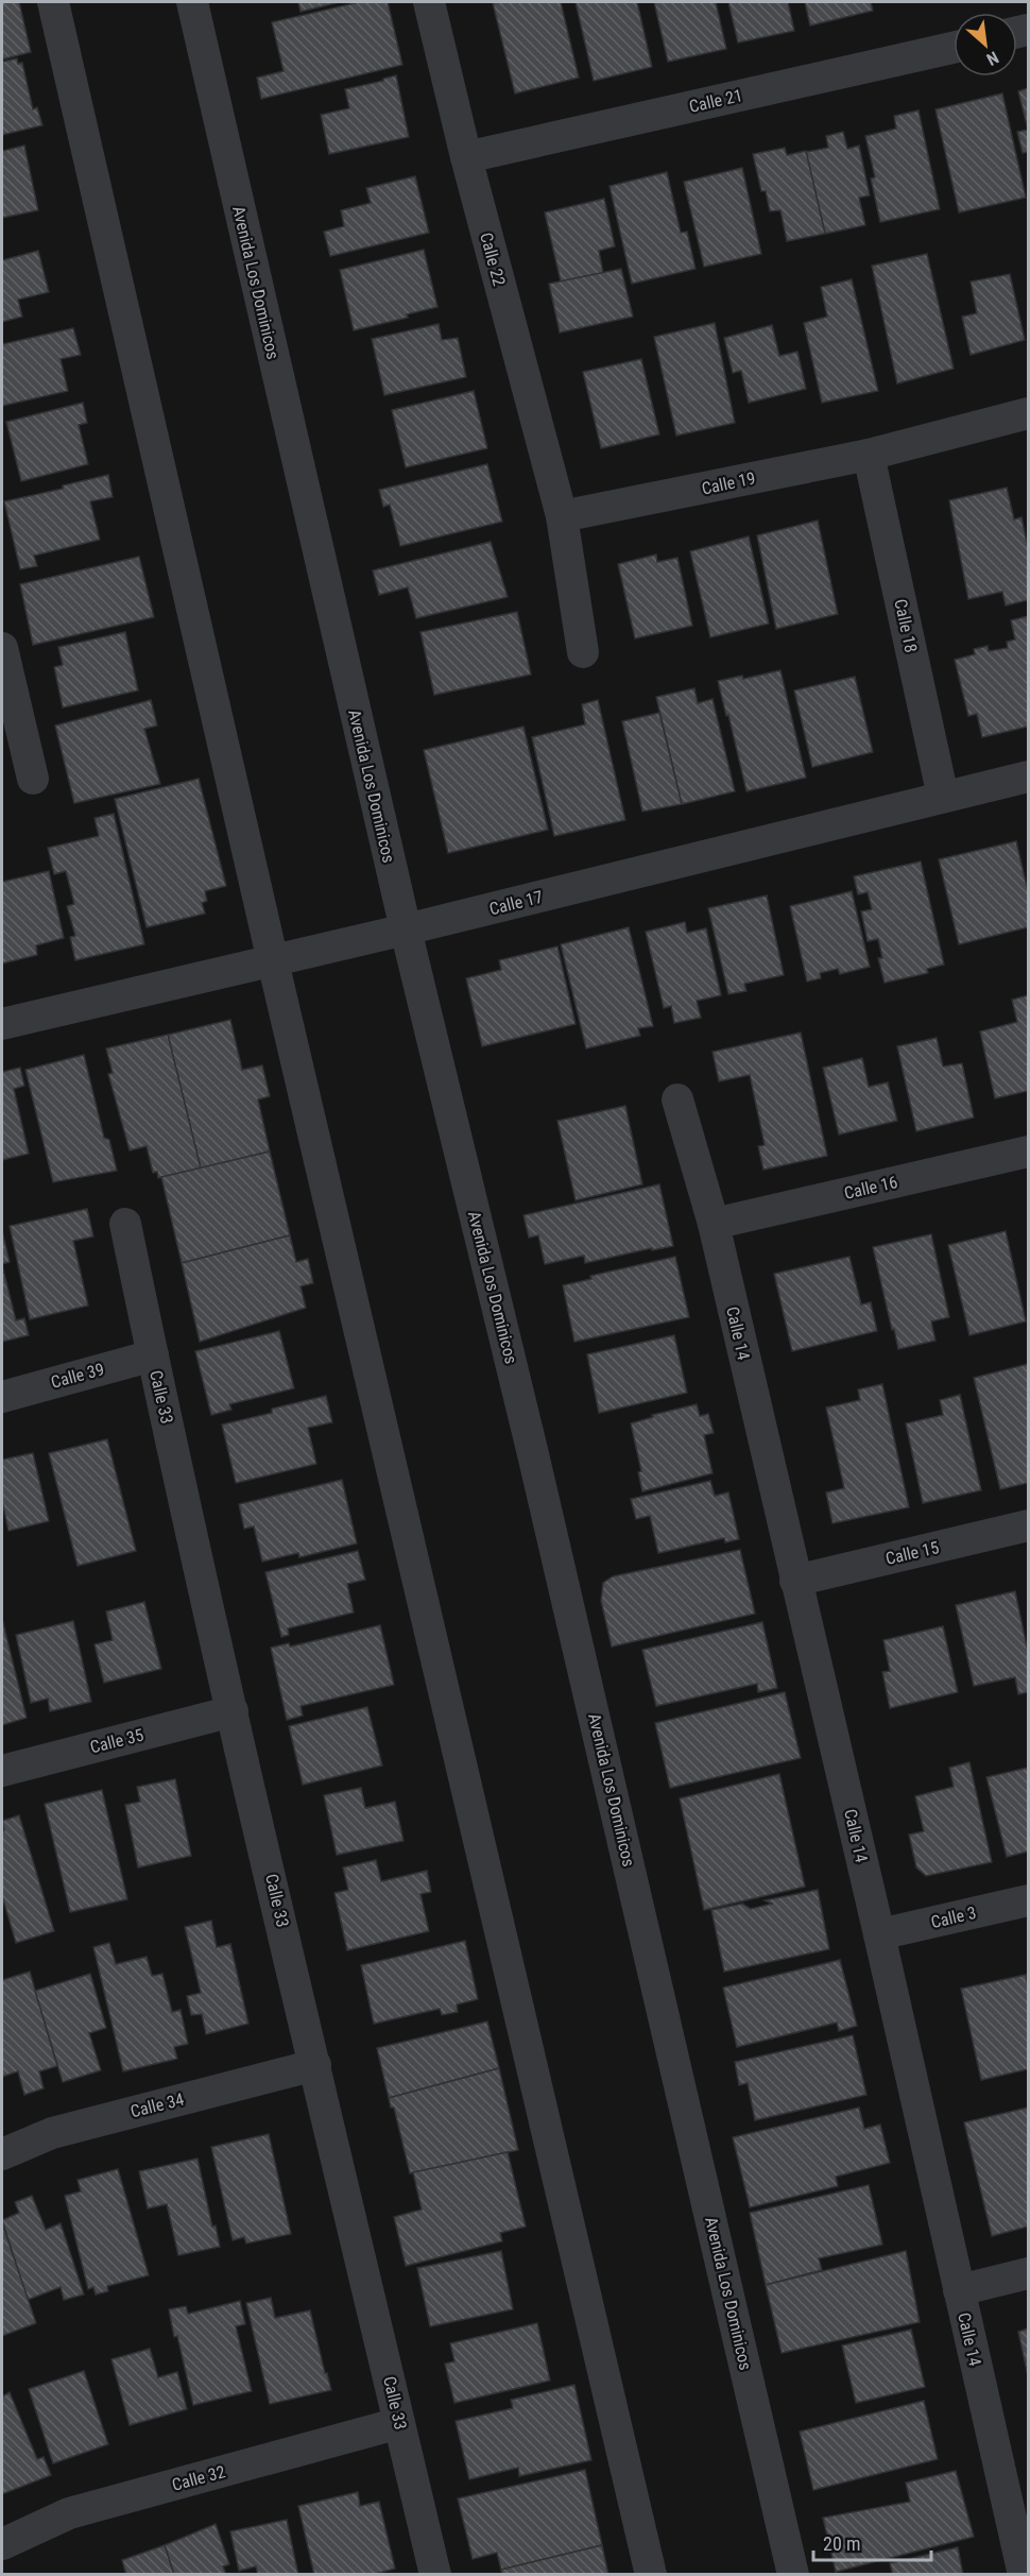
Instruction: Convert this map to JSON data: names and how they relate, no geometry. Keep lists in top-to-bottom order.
{
  "streets": {
    "street": [
      "Calle 21",
      "Calle 22",
      "Avenida Los Dominicos",
      "Calle 19",
      "Calle 18",
      "Calle 17",
      "Calle 16",
      "Calle 14",
      "Calle 39",
      "Calle 33",
      "Calle 15",
      "Calle 35",
      "Calle 3",
      "Calle 34",
      "Calle 32"
    ]
  },
  "crossings": [
    ["Calle 21", "Calle 22"],
    ["Calle 22", "Calle 19"],
    ["Avenida Los Dominicos", "Calle 17"],
    ["Calle 19", "Calle 18"],
    ["Calle 18", "Calle 17"],
    ["Calle 16", "Calle 14"],
    ["Calle 14", "Calle 15"],
    ["Calle 14", "Calle 3"],
    ["Calle 39", "Calle 33"],
    ["Calle 33", "Calle 35"],
    ["Calle 33", "Calle 34"],
    ["Calle 33", "Calle 32"]
  ],
  "scale_bar": "20 m",
  "north": "bottom right"
}
